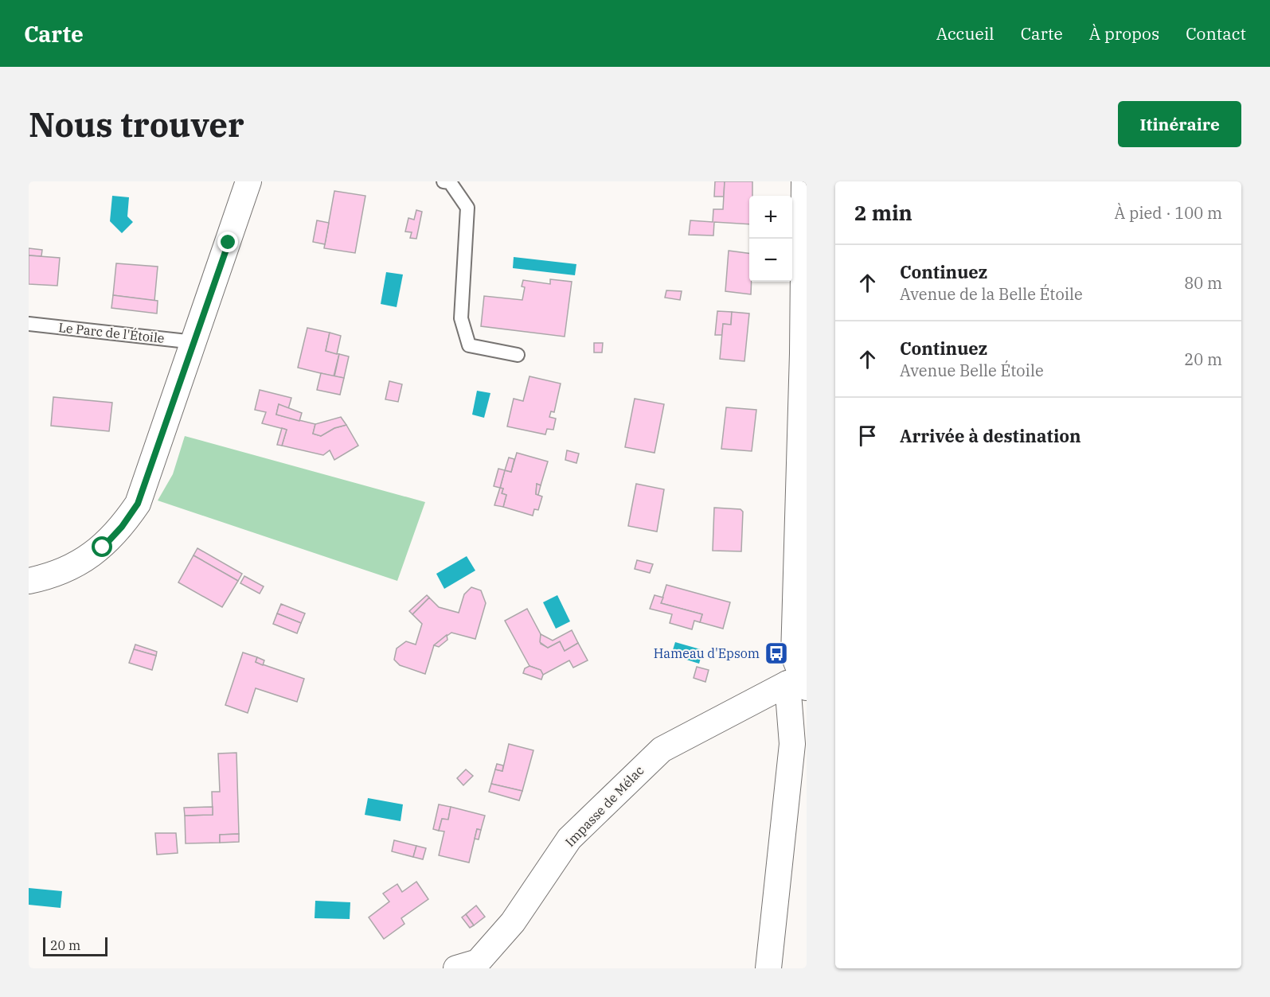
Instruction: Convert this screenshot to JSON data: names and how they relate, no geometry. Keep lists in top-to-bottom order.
{
  "streets": {
    "street": ["Impasse de Mélac"],
    "lane": ["Le Parc de l'Étoile"]
  },
  "places": {
    "bus stop": ["Hameau d'Epsom"]
  },
  "scale_bar": "20 m",
  "page": {
    "header": "Carte",
    "nav": [
      "Accueil",
      "Carte",
      "À propos",
      "Contact"
    ],
    "buttons": "Itinéraire",
    "title": "Nous trouver",
    "heading": ["2 min", "À pied · 100 m"],
    "map_buttons": ["+", "−"],
    "list": [
      ["Continuez", "Avenue de la Belle Étoile", "80 m"],
      ["Continuez", "Avenue Belle Étoile", "20 m"],
      "Arrivée à destination"
    ],
    "scale": "20 m"
  }
}
